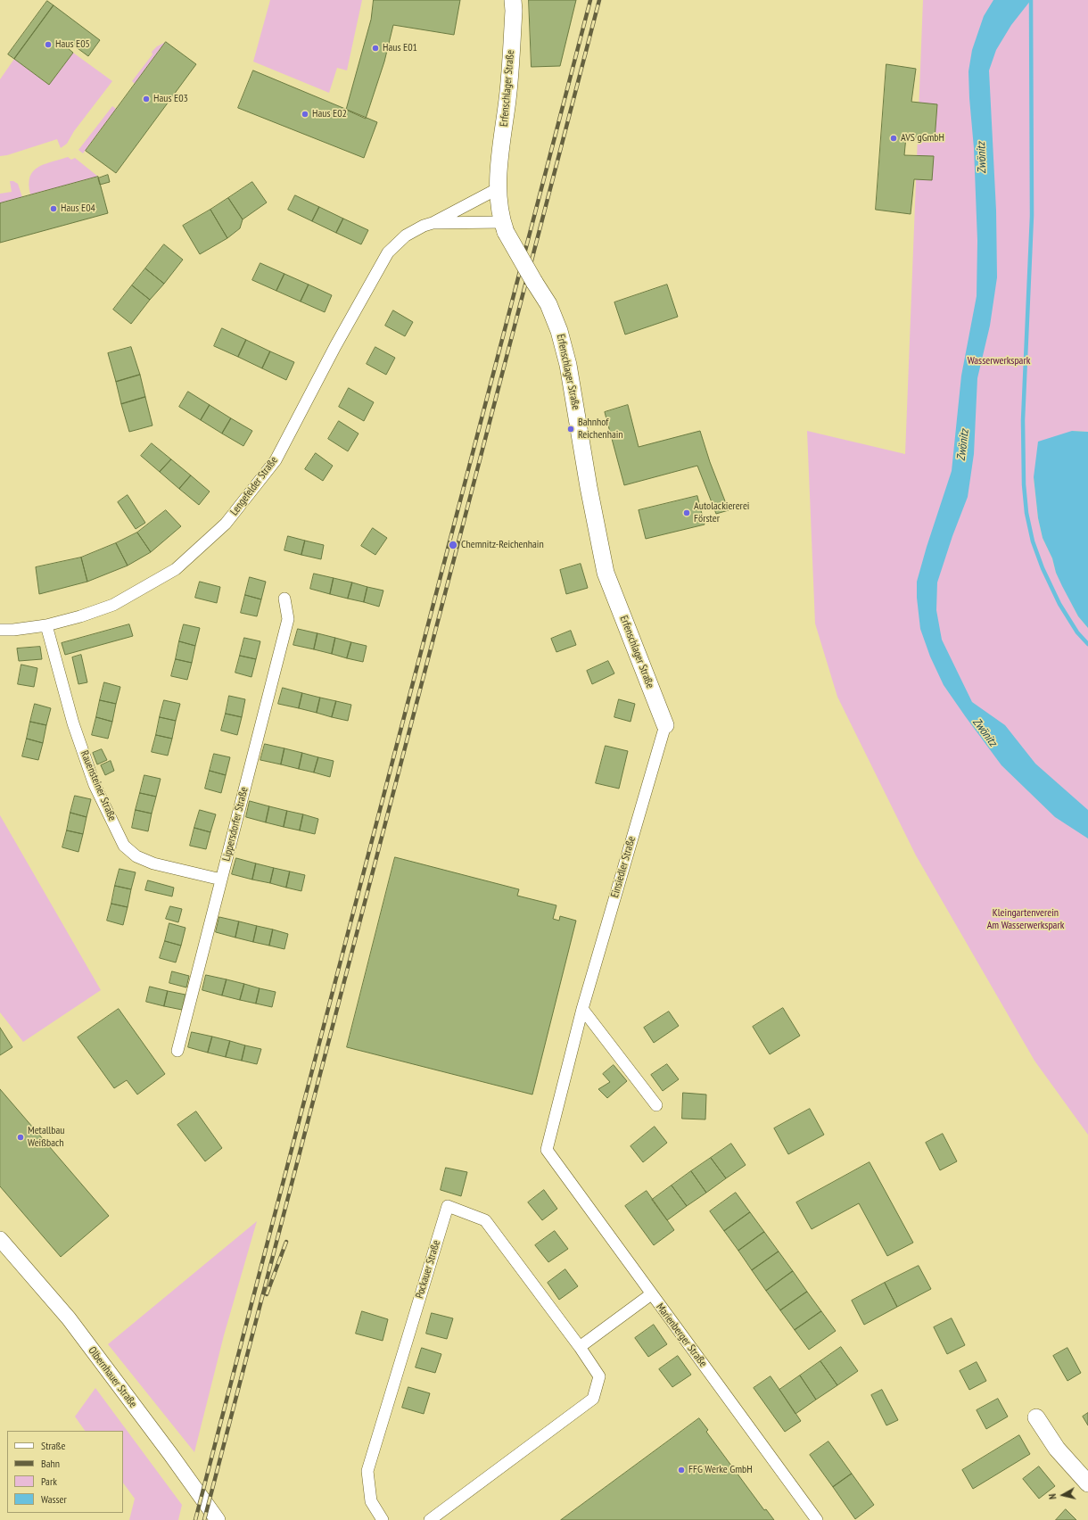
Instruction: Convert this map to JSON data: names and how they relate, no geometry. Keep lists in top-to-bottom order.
{
  "streets": {
    "main road": ["Erfenschlager Straße"],
    "street": [
      "Lengefelder Straße",
      "Rauensteiner Straße",
      "Lippersdorfer Straße",
      "Einsiedler Straße",
      "Pockauer Straße",
      "Marienberger Straße",
      "Olbernhauer Straße"
    ]
  },
  "crossings": [
    ["Erfenschlager Straße", "Lengefelder Straße"],
    ["Erfenschlager Straße", "Einsiedler Straße"],
    ["Lengefelder Straße", "Rauensteiner Straße"],
    ["Rauensteiner Straße", "Lippersdorfer Straße"],
    ["Einsiedler Straße", "Marienberger Straße"]
  ],
  "water": ["Zwönitz"],
  "parks": ["Wasserwerkspark", "Kleingartenverein Am Wasserwerkspark"],
  "places": [
    "Haus E05",
    "Haus E01",
    "Haus E03",
    "Haus E02",
    "AVS gGmbH",
    "Haus E04",
    "Bahnhof Reichenhain",
    "Autolackiererei Förster",
    "Chemnitz-Reichenhain",
    "Metallbau Weißbach",
    "FFG Werke GmbH"
  ],
  "legend": [
    "Straße",
    "Bahn",
    "Park",
    "Wasser"
  ],
  "north": "left"
}
